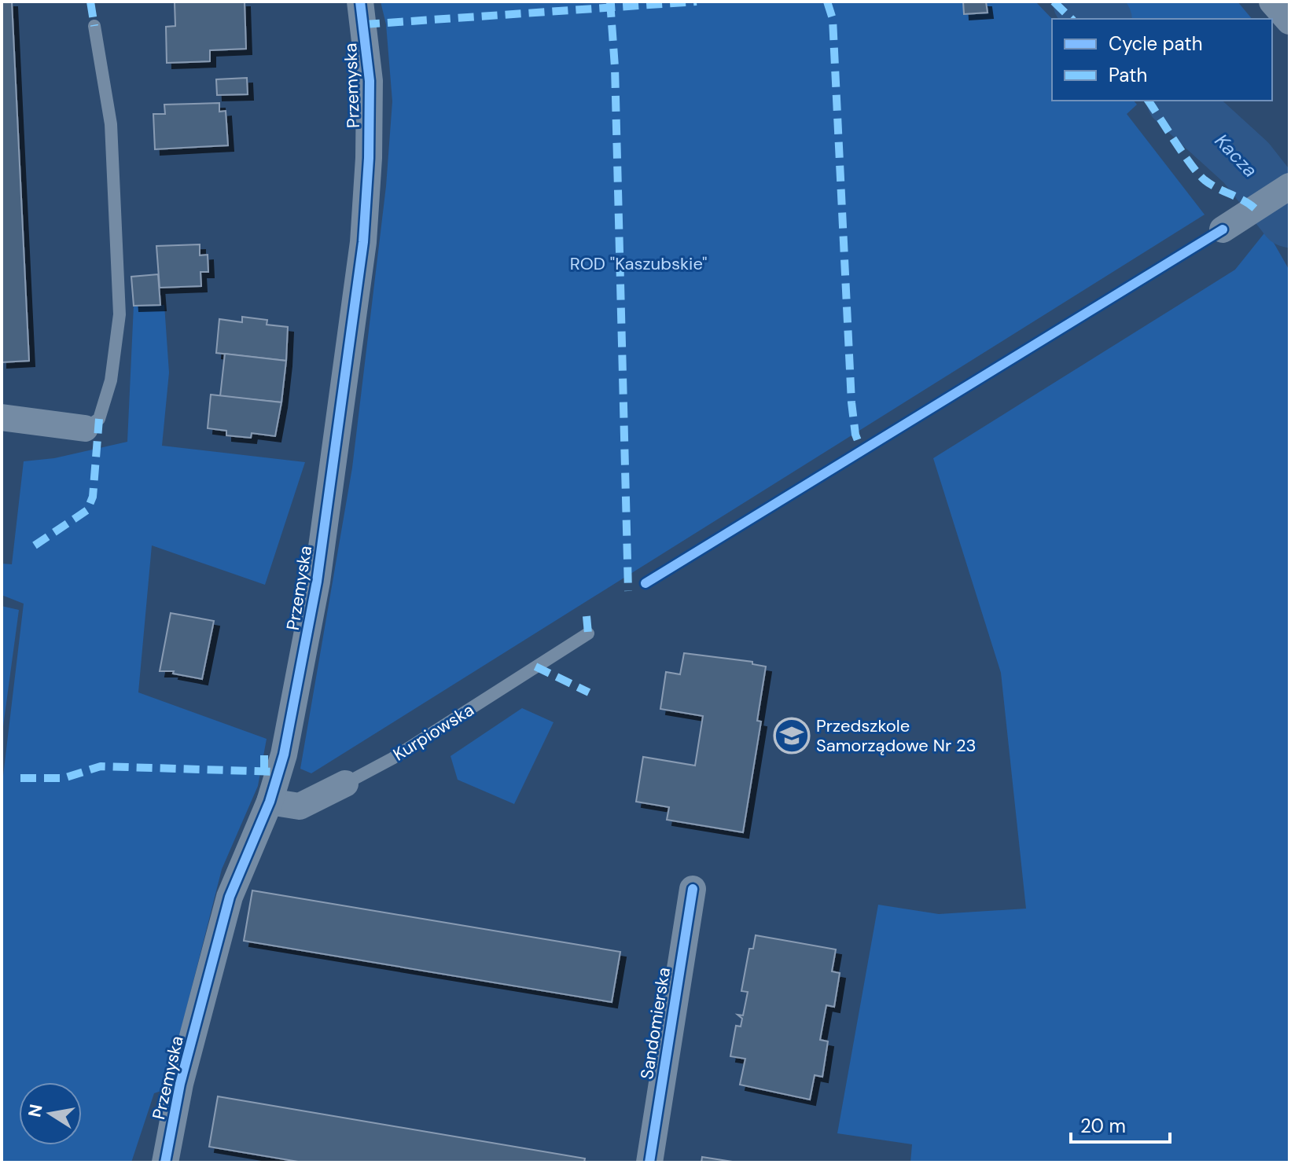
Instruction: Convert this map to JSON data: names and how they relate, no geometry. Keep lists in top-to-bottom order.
{
  "streets": {
    "street": ["Przemyska", "Kurpiowska", "Sandomierska"]
  },
  "crossings": [
    ["Przemyska", "Kurpiowska"]
  ],
  "water": ["Kacza"],
  "parks": ["ROD \"Kaszubskie\""],
  "places": {
    "school or university": ["Przedszkole Samorządowe Nr 23"]
  },
  "legend": ["Cycle path", "Path"],
  "scale_bar": "20 m",
  "north": "left"
}
